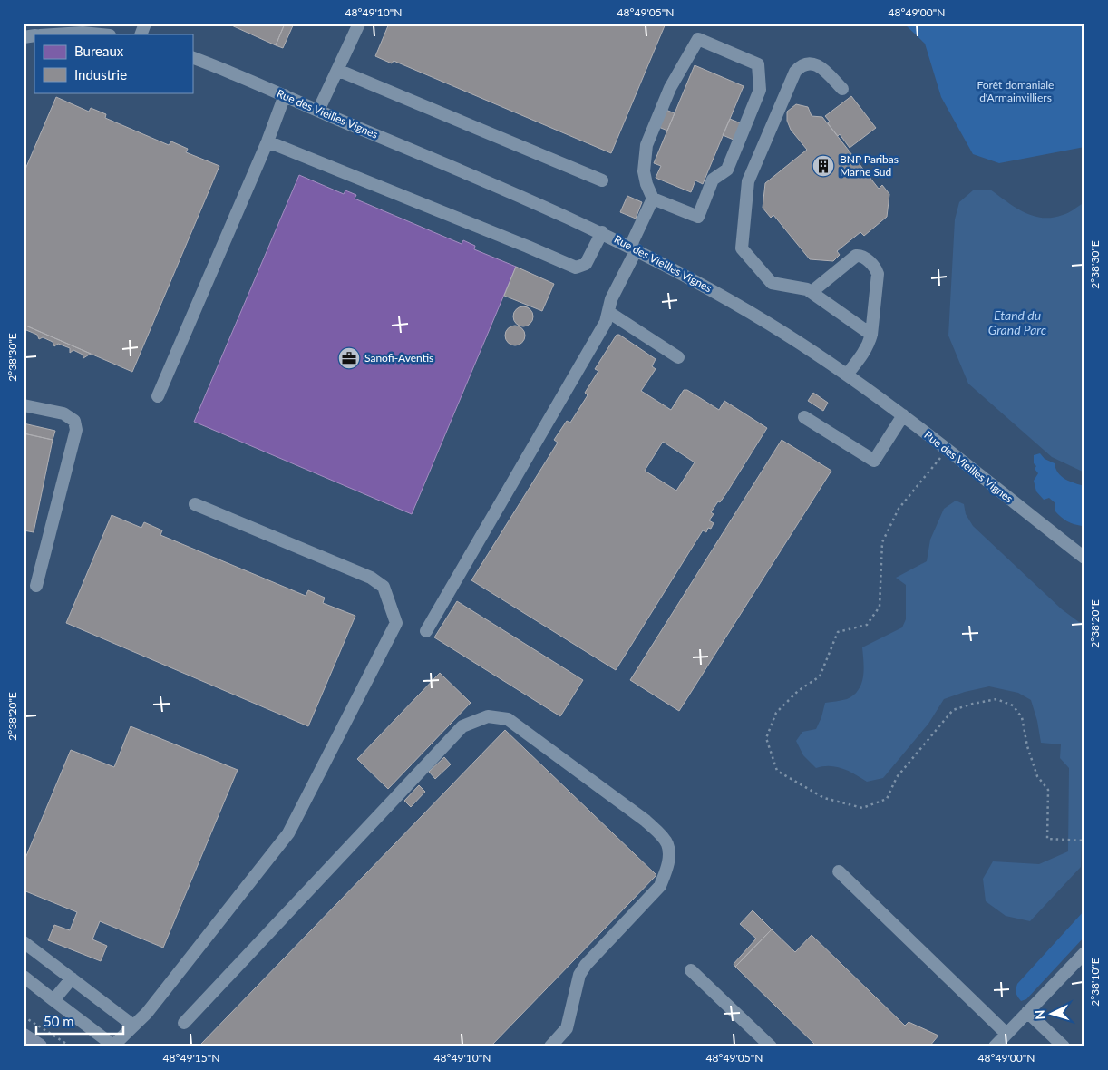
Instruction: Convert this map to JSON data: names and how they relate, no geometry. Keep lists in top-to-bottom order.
{
  "streets": {
    "street": ["Rue des Vieilles Vignes"]
  },
  "water": ["Etand du Grand Parc"],
  "parks": ["Forêt domaniale d'Armainvilliers"],
  "places": {
    "building": ["BNP Paribas Marne Sud"],
    "office": ["Sanofi-Aventis"]
  },
  "legend": ["Bureaux", "Industrie"],
  "scale_bar": "50 m",
  "north": "left",
  "coordinates": [
    "48°49'10\"N",
    "48°49'05\"N",
    "48°49'00\"N",
    "2°38'30\"E",
    "2°38'20\"E",
    "2°38'10\"E",
    "48°49'15\"N"
  ]
}
